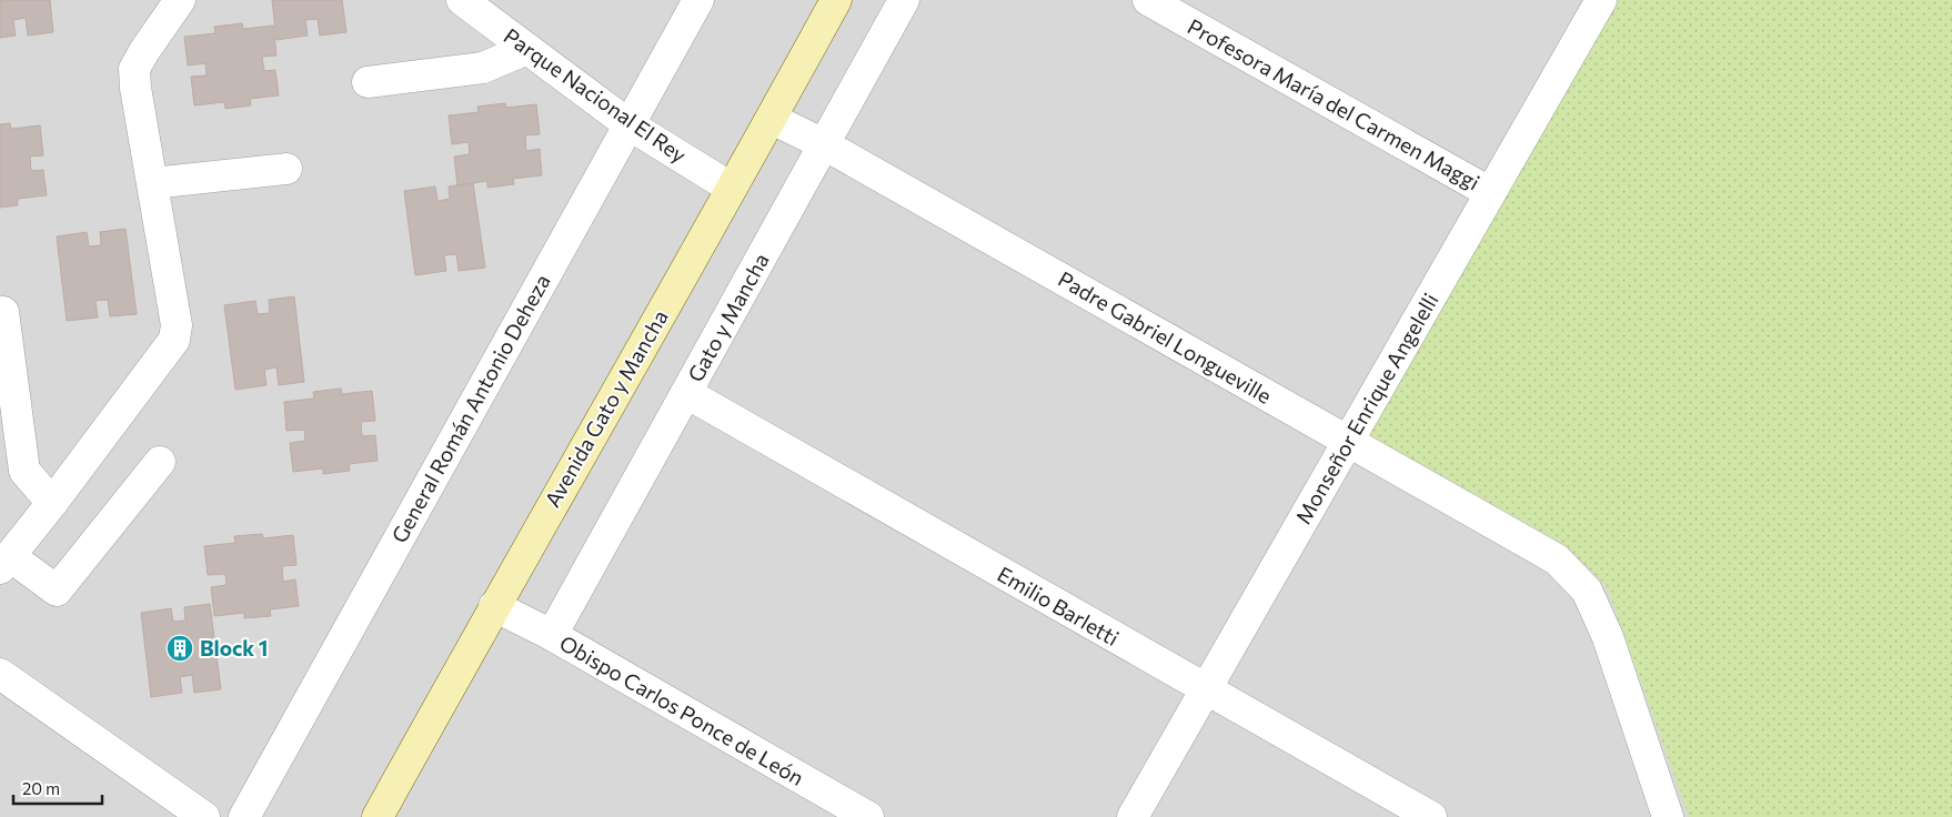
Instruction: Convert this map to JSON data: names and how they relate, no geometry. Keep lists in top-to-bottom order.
{
  "streets": {
    "street": [
      "Parque Nacional El Rey",
      "Profesora María del Carmen Maggi",
      "Gato y Mancha",
      "Padre Gabriel Longueville",
      "General Román Antonio Deheza",
      "Avenida Gato y Mancha",
      "Monseñor Enrique Angelelli",
      "Emilio Barletti",
      "Obispo Carlos Ponce de León"
    ]
  },
  "crossings": [
    ["Parque Nacional El Rey", "General Román Antonio Deheza"],
    ["Parque Nacional El Rey", "Avenida Gato y Mancha"],
    ["Profesora María del Carmen Maggi", "Monseñor Enrique Angelelli"],
    ["Gato y Mancha", "Padre Gabriel Longueville"],
    ["Gato y Mancha", "Emilio Barletti"],
    ["Gato y Mancha", "Obispo Carlos Ponce de León"],
    ["Padre Gabriel Longueville", "Avenida Gato y Mancha"],
    ["Padre Gabriel Longueville", "Monseñor Enrique Angelelli"],
    ["Avenida Gato y Mancha", "Obispo Carlos Ponce de León"],
    ["Monseñor Enrique Angelelli", "Emilio Barletti"]
  ],
  "places": {
    "building": ["Block 1"]
  },
  "scale_bar": "20 m"
}
